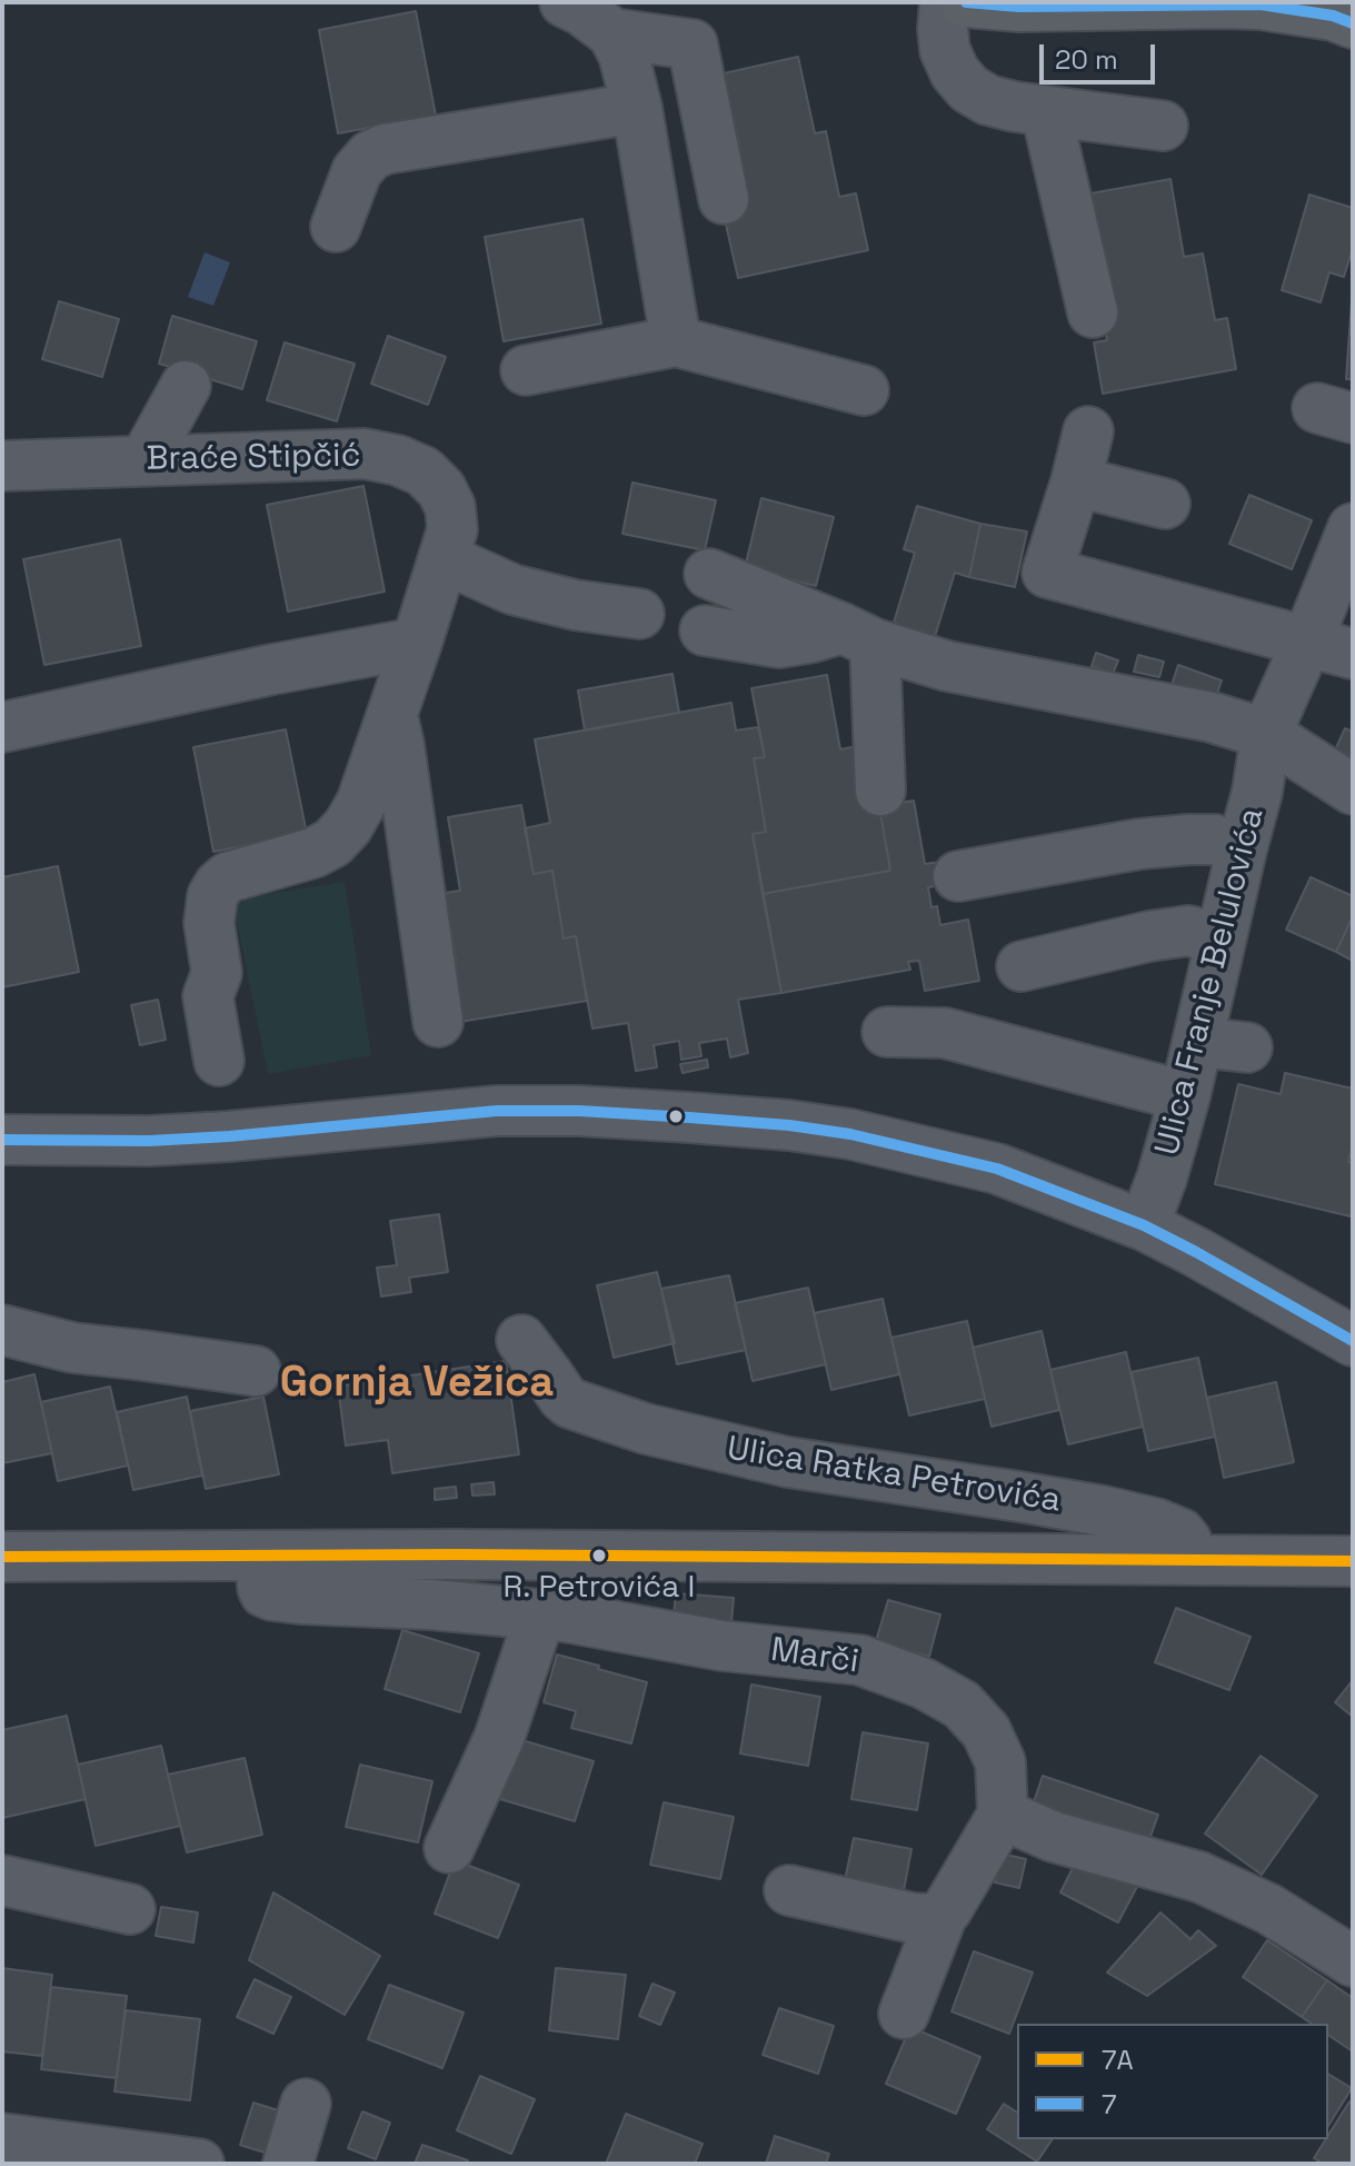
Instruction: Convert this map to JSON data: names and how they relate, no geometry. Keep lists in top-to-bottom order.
{
  "streets": {
    "street": [
      "Braće Stipčić",
      "Ulica Franje Belulovića",
      "Ulica Ratka Petrovića",
      "Marči"
    ]
  },
  "crossings": [
    ["Ulica Ratka Petrovića", "Marči"]
  ],
  "districts": ["Gornja Vežica"],
  "places": ["R. Petrovića I"],
  "lines": ["transit line 7", "transit line 7A"],
  "legend": ["7A", "7"],
  "scale_bar": "20 m"
}
